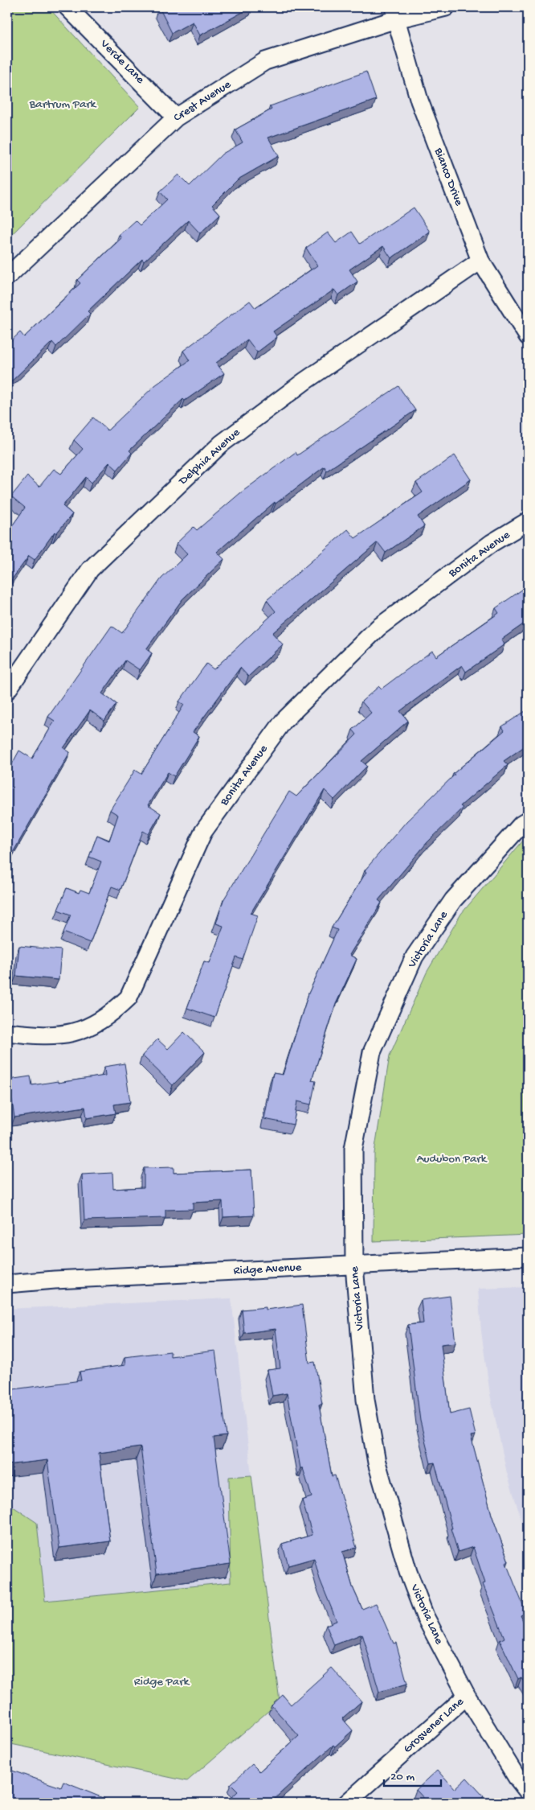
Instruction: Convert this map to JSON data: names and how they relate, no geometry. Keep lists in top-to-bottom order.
{
  "streets": {
    "street": [
      "Verde Lane",
      "Crest Avenue",
      "Bianco Drive",
      "Delphia Avenue",
      "Bonita Avenue",
      "Victoria Lane",
      "Ridge Avenue",
      "Grosvener Lane"
    ]
  },
  "crossings": [
    ["Verde Lane", "Crest Avenue"],
    ["Crest Avenue", "Bianco Drive"],
    ["Bianco Drive", "Delphia Avenue"],
    ["Victoria Lane", "Ridge Avenue"],
    ["Victoria Lane", "Grosvener Lane"]
  ],
  "parks": ["Bartrum Park", "Audubon Park", "Ridge Park"],
  "scale_bar": "20 m"
}
